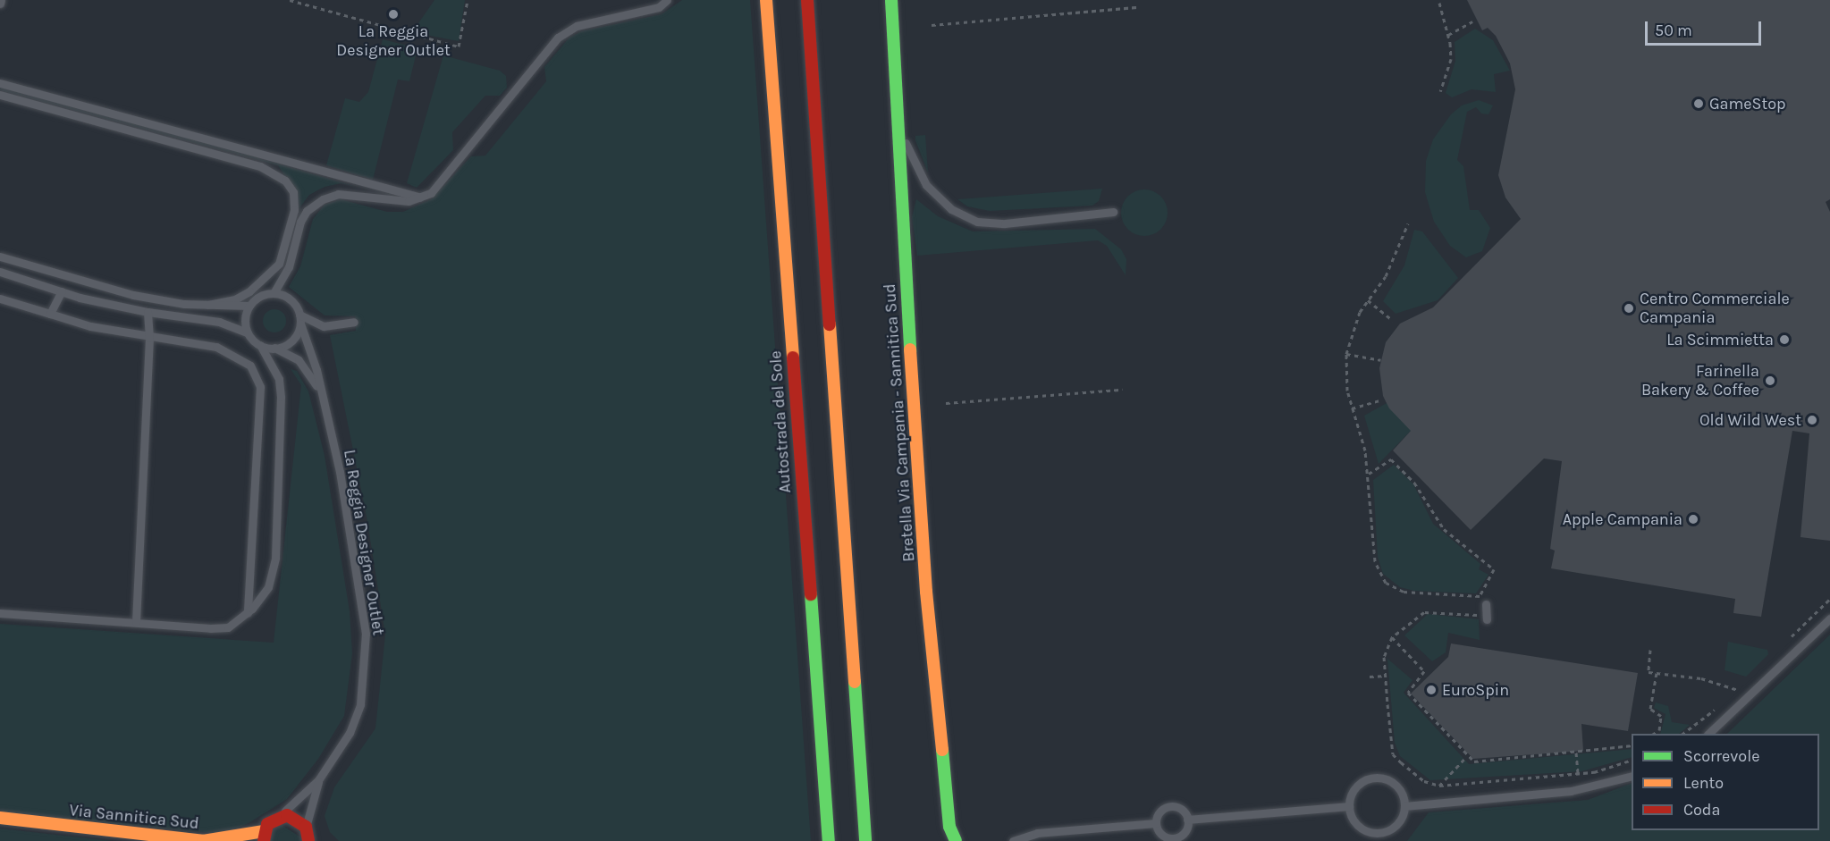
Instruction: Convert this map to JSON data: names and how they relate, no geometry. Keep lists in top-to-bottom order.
{
  "streets": {
    "main road": ["Autostrada del Sole", "Bretella Via Campania - Sannitica Sud", "Via Sannitica Sud"],
    "lane": ["La Reggia Designer Outlet"]
  },
  "crossings": [
    ["La Reggia Designer Outlet", "Via Sannitica Sud"]
  ],
  "places": [
    "La Reggia Designer Outlet",
    "GameStop",
    "Centro Commerciale Campania",
    "La Scimmietta",
    "Farinella Bakery & Coffee",
    "Old Wild West",
    "Apple Campania",
    "EuroSpin"
  ],
  "legend": ["Scorrevole", "Lento", "Coda"],
  "scale_bar": "50 m"
}
